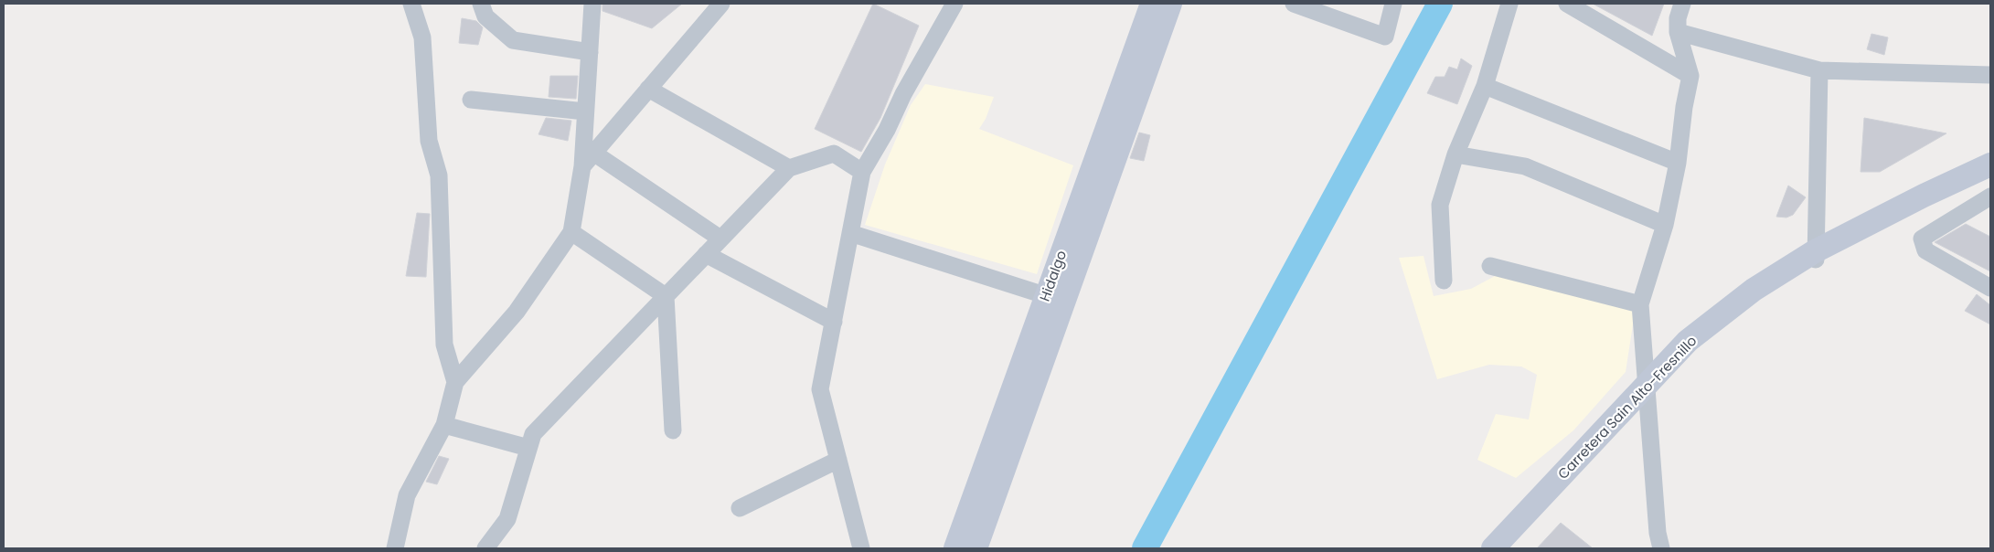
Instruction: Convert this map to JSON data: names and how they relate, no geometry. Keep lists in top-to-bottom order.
{
  "streets": {
    "main road": ["Hidalgo", "Carretera Sain Alto-Fresnillo"]
  }
}
